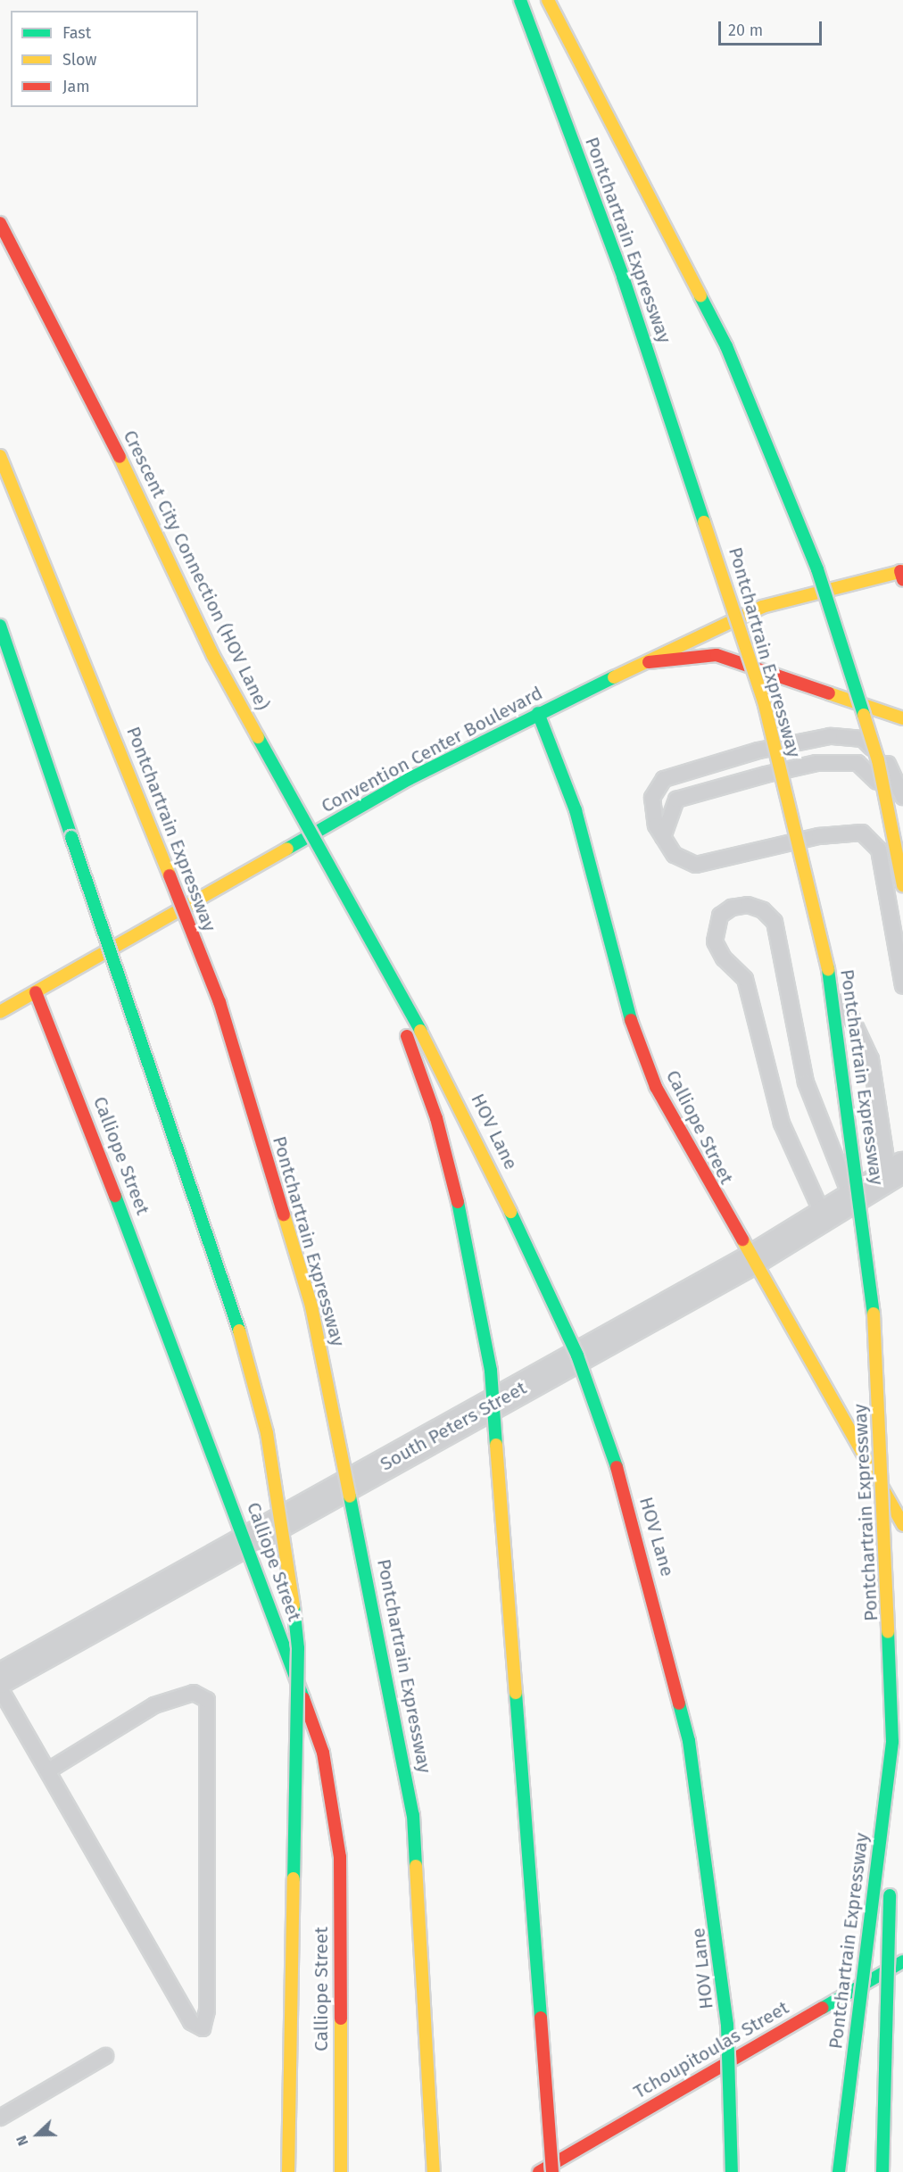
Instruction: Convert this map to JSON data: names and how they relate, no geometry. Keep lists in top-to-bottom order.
{
  "streets": {
    "main road": [
      "Pontchartrain Expressway",
      "Crescent City Connection (HOV Lane)",
      "Convention Center Boulevard",
      "Calliope Street",
      "HOV Lane",
      "Tchoupitoulas Street"
    ],
    "street": ["South Peters Street"]
  },
  "crossings": [
    ["Crescent City Connection (HOV Lane)", "HOV Lane"],
    ["Convention Center Boulevard", "Calliope Street"],
    ["Calliope Street", "South Peters Street"]
  ],
  "legend": ["Fast", "Slow", "Jam"],
  "scale_bar": "20 m",
  "north": "left"
}
